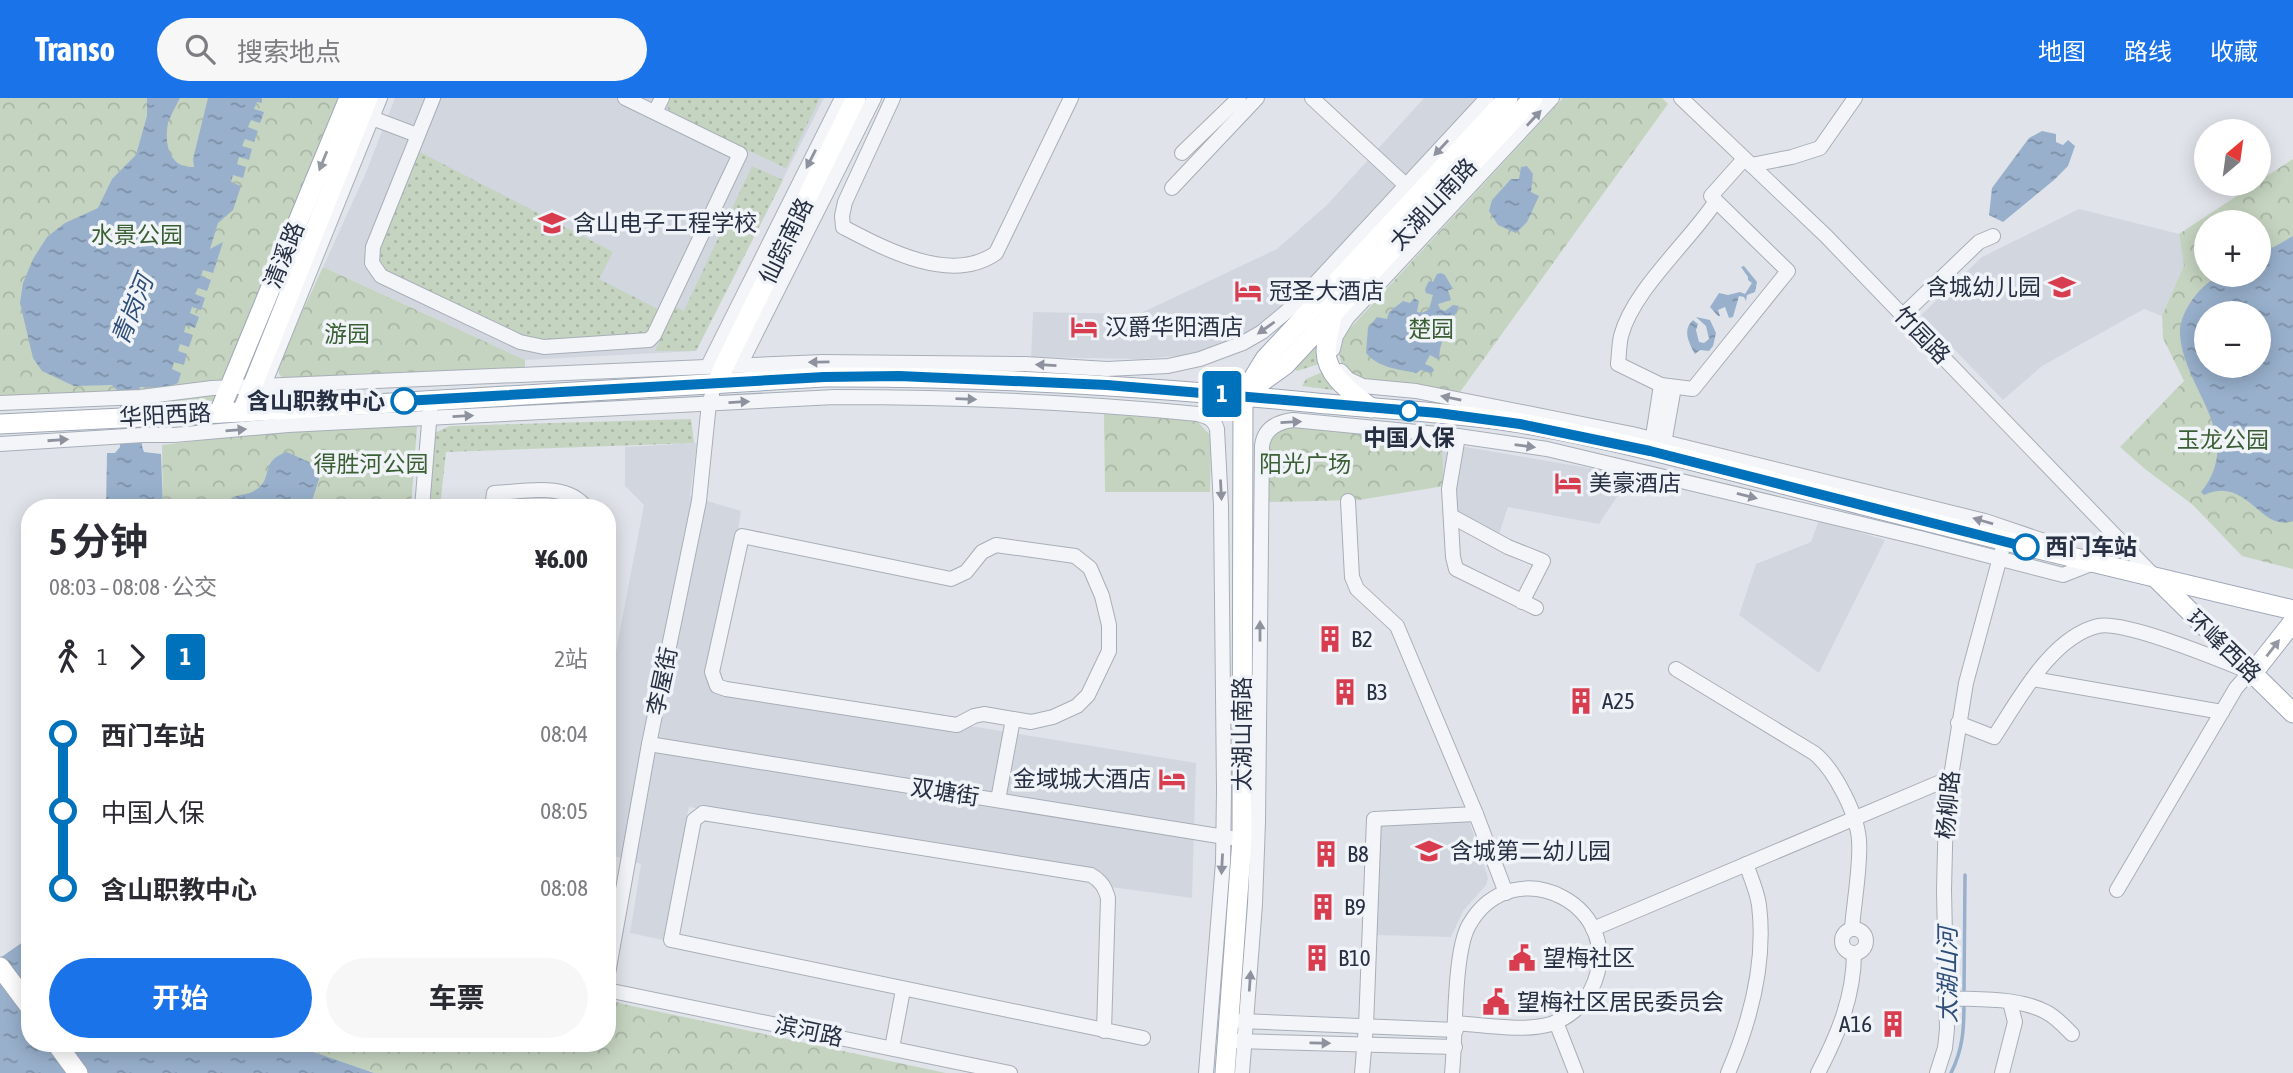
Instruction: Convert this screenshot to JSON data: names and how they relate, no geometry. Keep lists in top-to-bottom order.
{
  "streets": {
    "main road": [
      "太湖山南路",
      "仙踪南路",
      "清溪路",
      "华阳西路",
      "环峰西路"
    ],
    "street": [
      "竹园路",
      "李屋街",
      "双塘街",
      "杨柳路",
      "滨河路"
    ]
  },
  "crossings": [
    ["太湖山南路", "华阳西路"],
    ["太湖山南路", "双塘街"],
    ["仙踪南路", "华阳西路"],
    ["仙踪南路", "李屋街"],
    ["清溪路", "华阳西路"],
    ["竹园路", "华阳西路"],
    ["竹园路", "环峰西路"],
    ["华阳西路", "环峰西路"],
    ["华阳西路", "李屋街"],
    ["华阳西路", "杨柳路"],
    ["李屋街", "双塘街"]
  ],
  "water": ["青岗河", "太湖山河"],
  "parks": [
    "水景公园",
    "楚园",
    "游园",
    "玉龙公园",
    "得胜河公园",
    "阳光广场"
  ],
  "places": {
    "school or university": ["含山电子工程学校", "含城幼儿园", "含城第二幼儿园"],
    "hotel": [
      "冠圣大酒店",
      "汉爵华阳酒店",
      "美豪酒店",
      "金域城大酒店"
    ],
    "other": ["含山职教中心", "中国人保", "西门车站"],
    "building": [
      "B2",
      "B3",
      "A25",
      "B8",
      "B9",
      "B10",
      "A16"
    ],
    "public building": ["望梅社区", "望梅社区居民委员会"]
  },
  "lines": ["bus line 1"],
  "north": "top right",
  "page": {
    "header": "Transo",
    "search": "搜索地点",
    "nav": ["地图", "路线", "收藏"],
    "on_map": "1",
    "map_buttons": ["+", "−"],
    "heading": ["5 分钟", "08:03 – 08:08 · 公交", "¥6.00"],
    "legs": ["1", "1", "2站"],
    "list": [
      {
        "name": "西门车站",
        "value": "08:04"
      },
      {
        "name": "中国人保",
        "value": "08:05"
      },
      {
        "name": "含山职教中心",
        "value": "08:08"
      }
    ],
    "buttons": ["开始", "车票"]
  }
}
